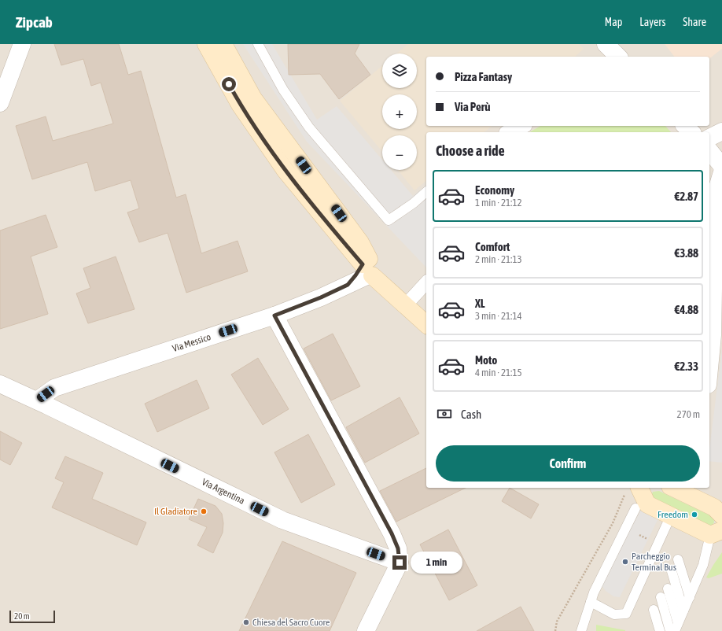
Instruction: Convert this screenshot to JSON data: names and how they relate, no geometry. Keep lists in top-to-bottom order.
{
  "streets": {
    "street": ["Via Messico", "Via Argentina"]
  },
  "crossings": [
    ["Via Messico", "Via Argentina"]
  ],
  "places": [
    "Il Gladiatore",
    "Freedom",
    "Parcheggio Terminal Bus",
    "Chiesa del Sacro Cuore"
  ],
  "scale_bar": "20 m",
  "page": {
    "header": "Zipcab",
    "nav": ["Map", "Layers", "Share"],
    "map_buttons": ["+", "−"],
    "banner": ["Pizza Fantasy", "Via Perù"],
    "heading": "Choose a ride",
    "list": [
      {
        "name": "Economy",
        "note": "1 min · 21:12",
        "value": "€2.87"
      },
      {
        "name": "Comfort",
        "note": "2 min · 21:13",
        "value": "€3.88"
      },
      {
        "name": "XL",
        "note": "3 min · 21:14",
        "value": "€4.88"
      },
      {
        "name": "Moto",
        "note": "4 min · 21:15",
        "value": "€2.33"
      }
    ],
    "pay": ["Cash", "270 m"],
    "buttons": "Confirm",
    "bubble": "1 min",
    "scale": "20 m"
  }
}
